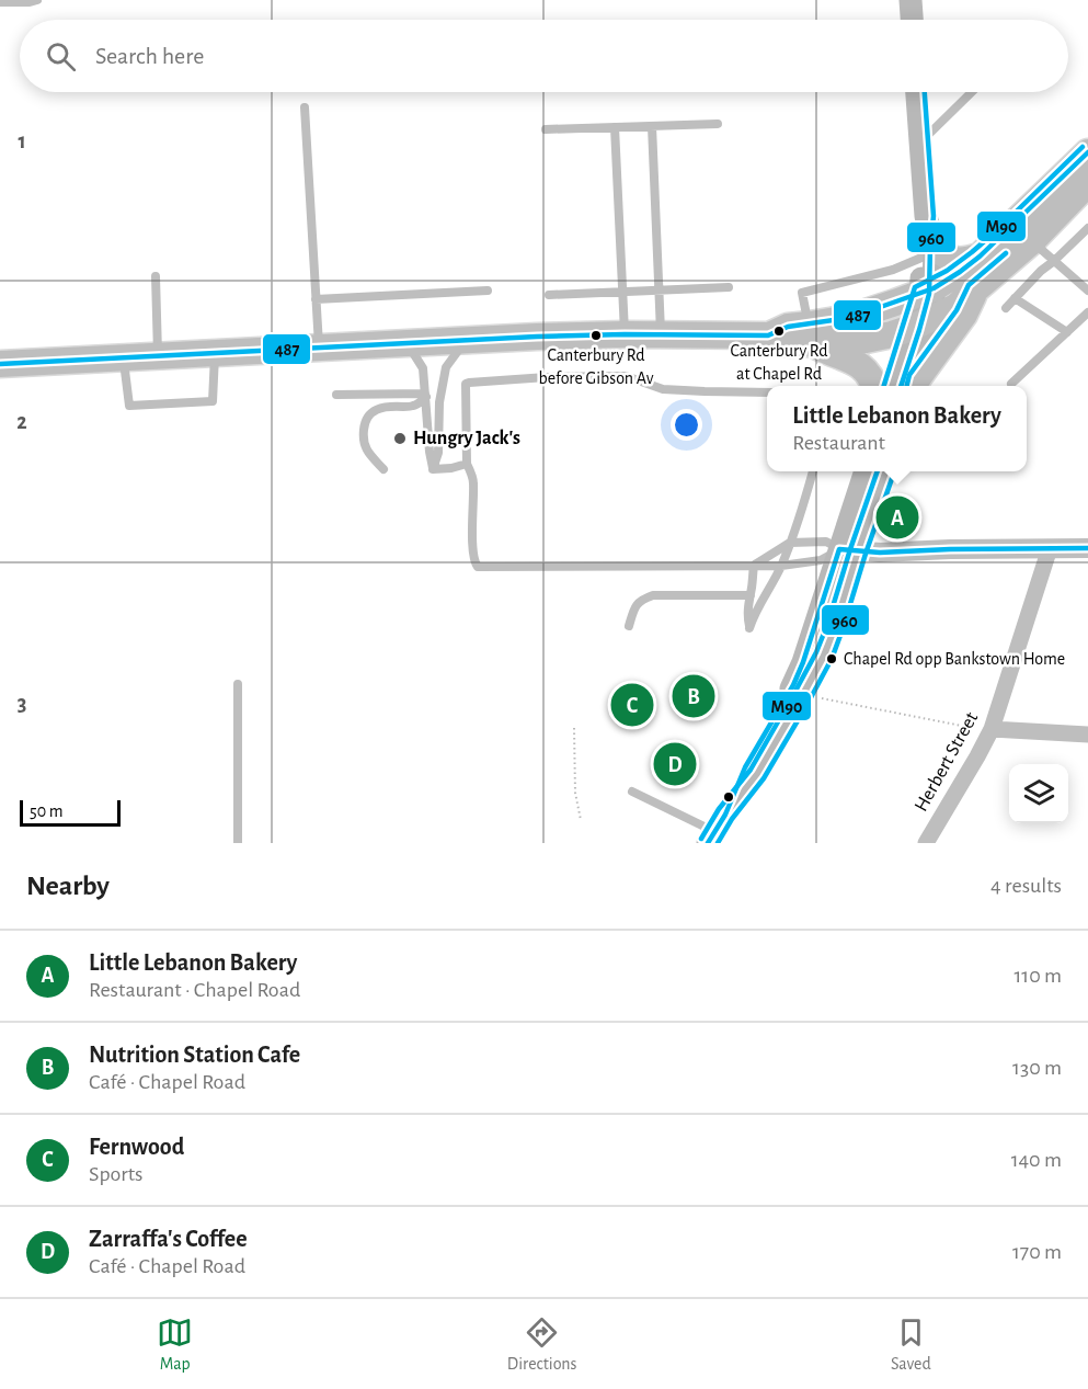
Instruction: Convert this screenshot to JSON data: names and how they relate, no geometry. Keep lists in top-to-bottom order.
{
  "streets": {
    "street": ["Herbert Street"]
  },
  "places": [
    "Canterbury Rd at Chapel Rd",
    "Canterbury Rd before Gibson Av",
    "Hungry Jack's",
    "Chapel Rd opp Bankstown Home"
  ],
  "lines": ["transit line 960", "transit line M90", "transit line 487"],
  "scale_bar": "50 m",
  "page": {
    "search": "Search here",
    "popup": ["Little Lebanon Bakery", "Restaurant"],
    "pins": [
      "A",
      "B",
      "C",
      "D"
    ],
    "scale": "50 m",
    "heading": ["Nearby", "4 results"],
    "list": [
      {
        "mark": "A",
        "name": "Little Lebanon Bakery",
        "note": "Restaurant · Chapel Road",
        "value": "110 m"
      },
      {
        "mark": "B",
        "name": "Nutrition Station Cafe",
        "note": "Café · Chapel Road",
        "value": "130 m"
      },
      {
        "mark": "C",
        "name": "Fernwood",
        "note": "Sports",
        "value": "140 m"
      },
      {
        "mark": "D",
        "name": "Zarraffa's Coffee",
        "note": "Café · Chapel Road",
        "value": "170 m"
      }
    ],
    "nav": ["Map", "Directions", "Saved"]
  },
  "grid": {
    "rows": ["1", "2", "3"]
  }
}
